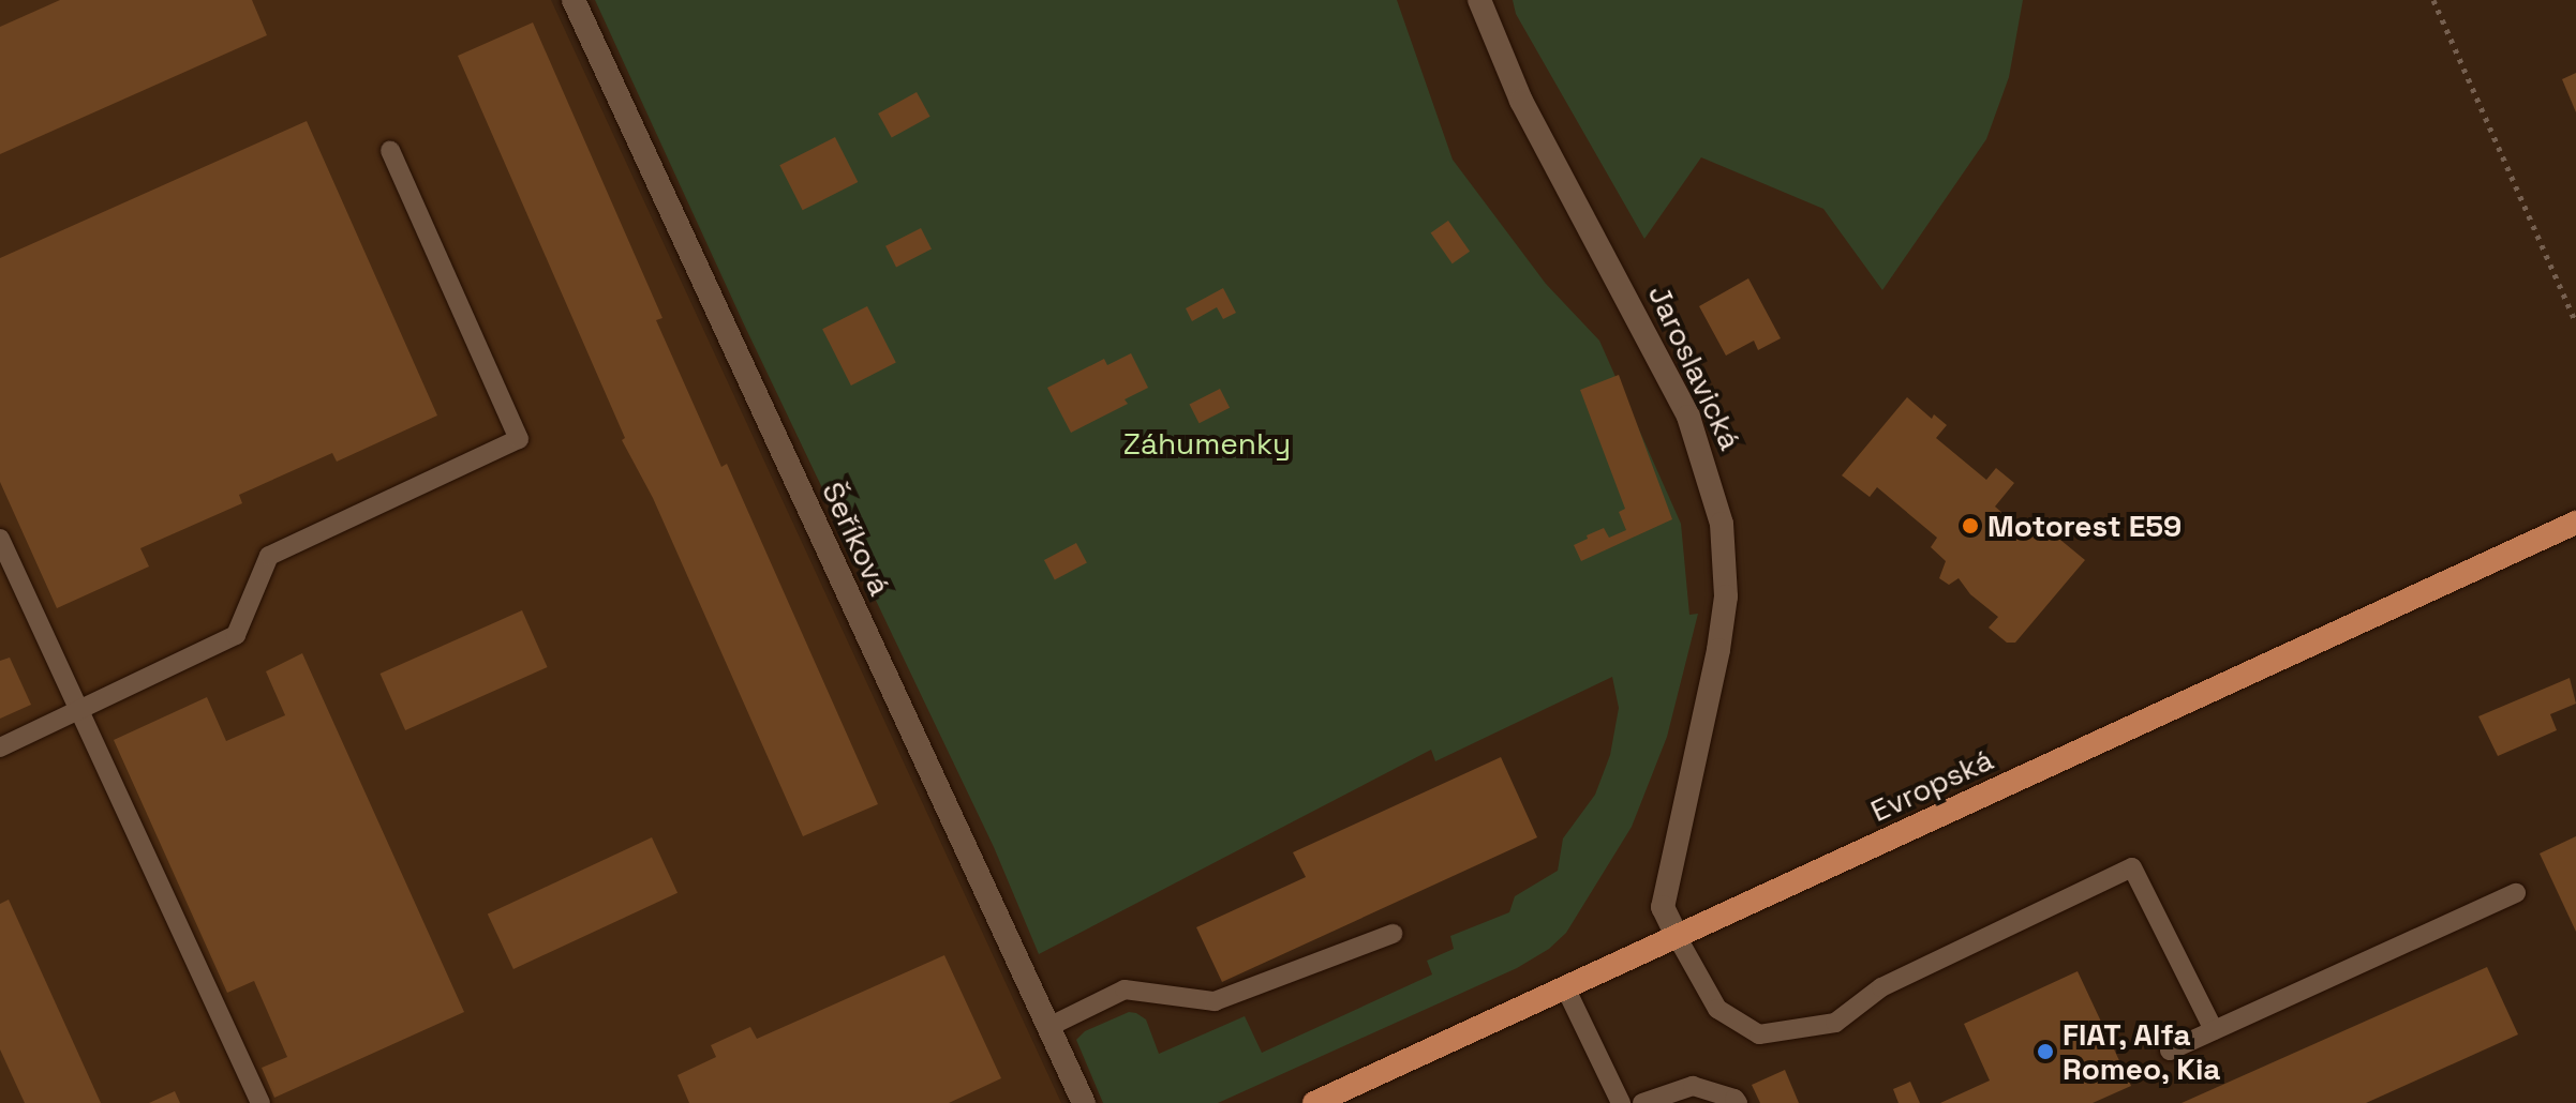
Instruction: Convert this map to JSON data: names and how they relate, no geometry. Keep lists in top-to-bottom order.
{
  "streets": {
    "main road": ["Evropská"],
    "street": ["Jaroslavická", "Šeříková"]
  },
  "crossings": [
    ["Jaroslavická", "Evropská"]
  ],
  "parks": ["Záhumenky"],
  "places": ["Motorest E59", "FIAT, Alfa Romeo, Kia"]
}
